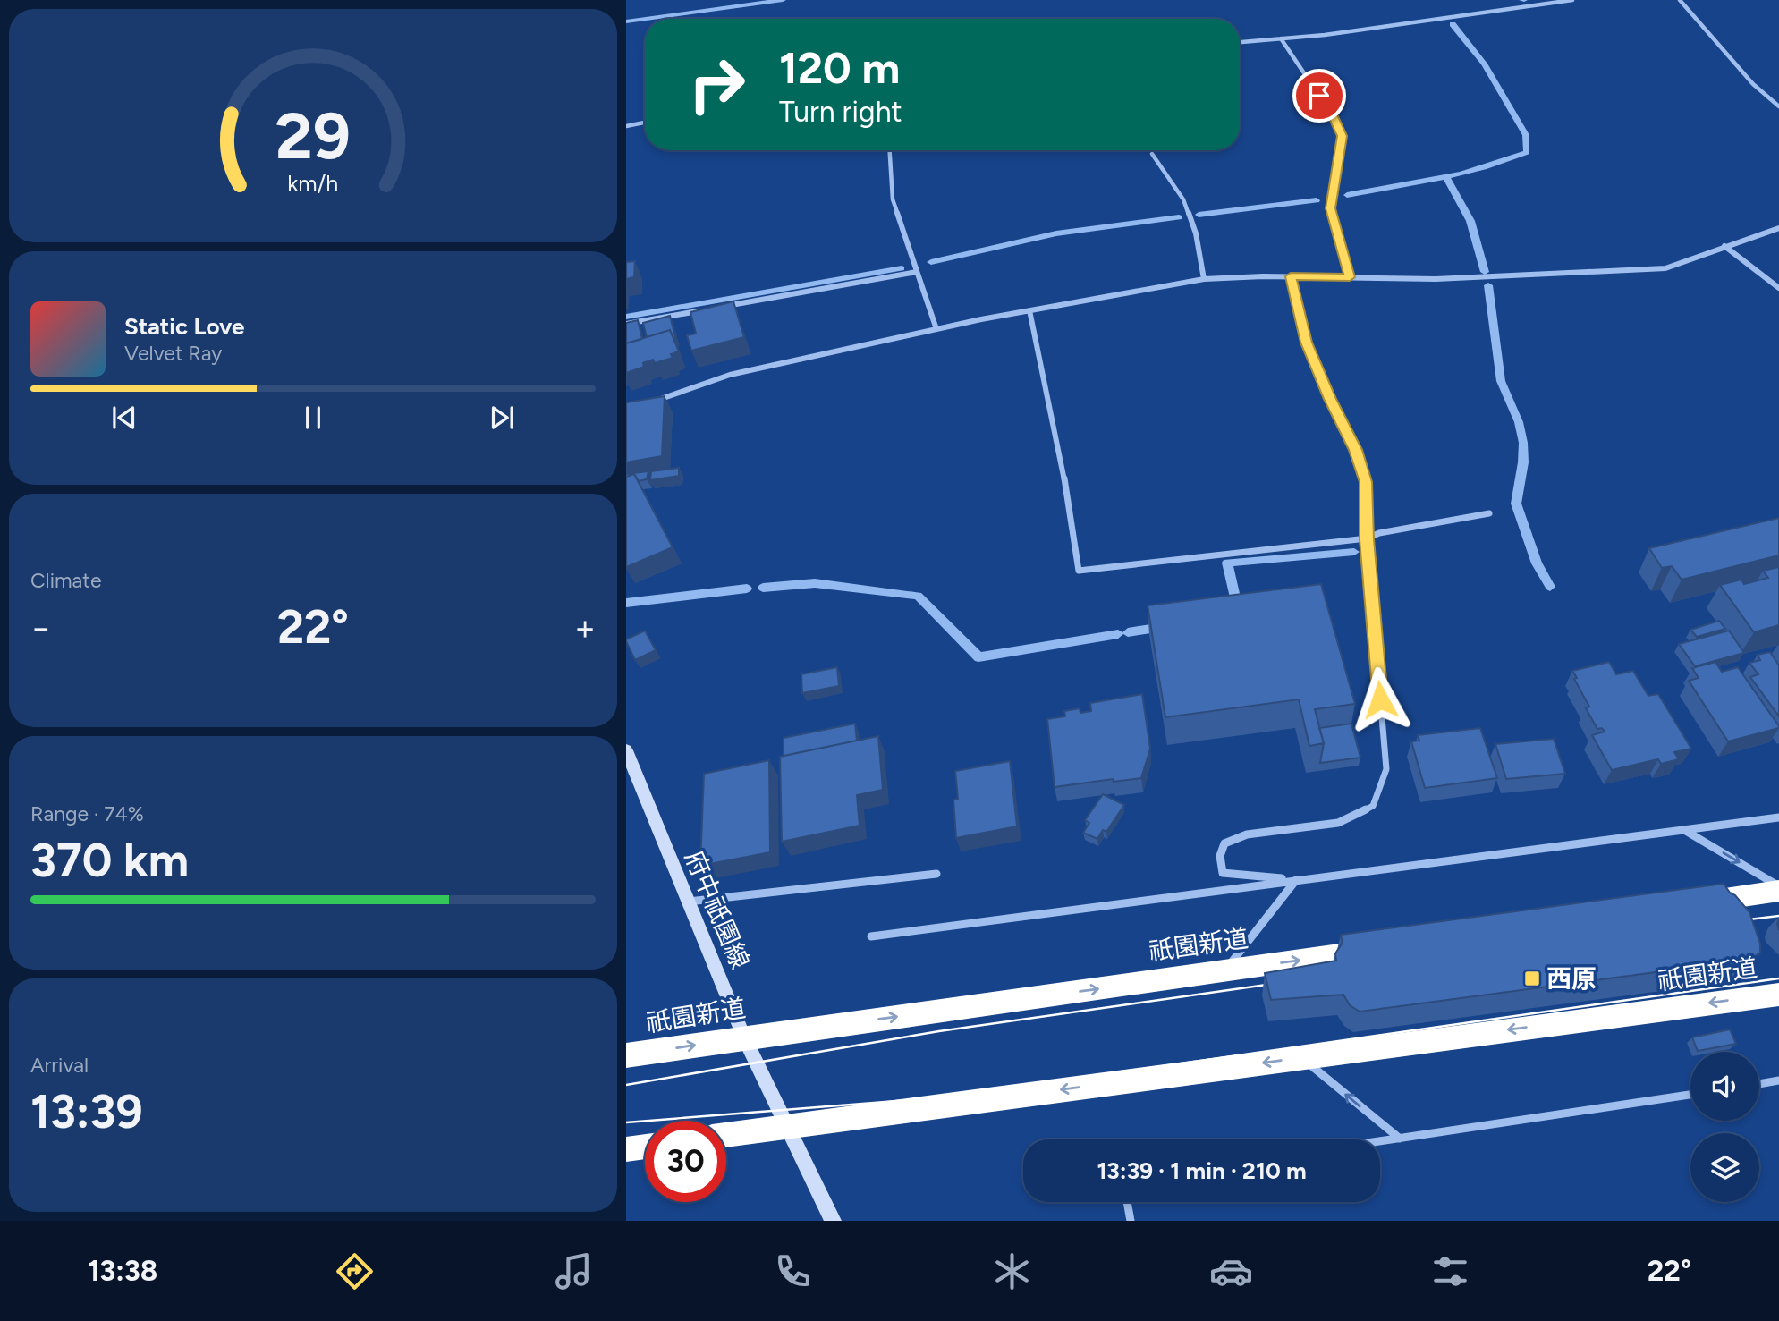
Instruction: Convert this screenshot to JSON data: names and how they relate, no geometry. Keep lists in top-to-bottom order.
{
  "streets": {
    "highway": ["祇園新道"],
    "main road": ["府中祇園線"]
  },
  "crossings": [
    ["府中祇園線", "祇園新道"]
  ],
  "places": {
    "transit": ["西原"]
  },
  "page": {
    "turn": ["120 m", "Turn right"],
    "song": ["Static Love", "Velvet Ray"],
    "tile": [
      "Climate",
      ["Range · 74%", "370 km"],
      ["Arrival", "13:39"]
    ],
    "heat": ["−", "22°", "+"],
    "limit": "30",
    "trip": "13:39 · 1 min · 210 m",
    "tabs": ["13:38", "22°"],
    "gauge": ["29", "km/h"]
  }
}
